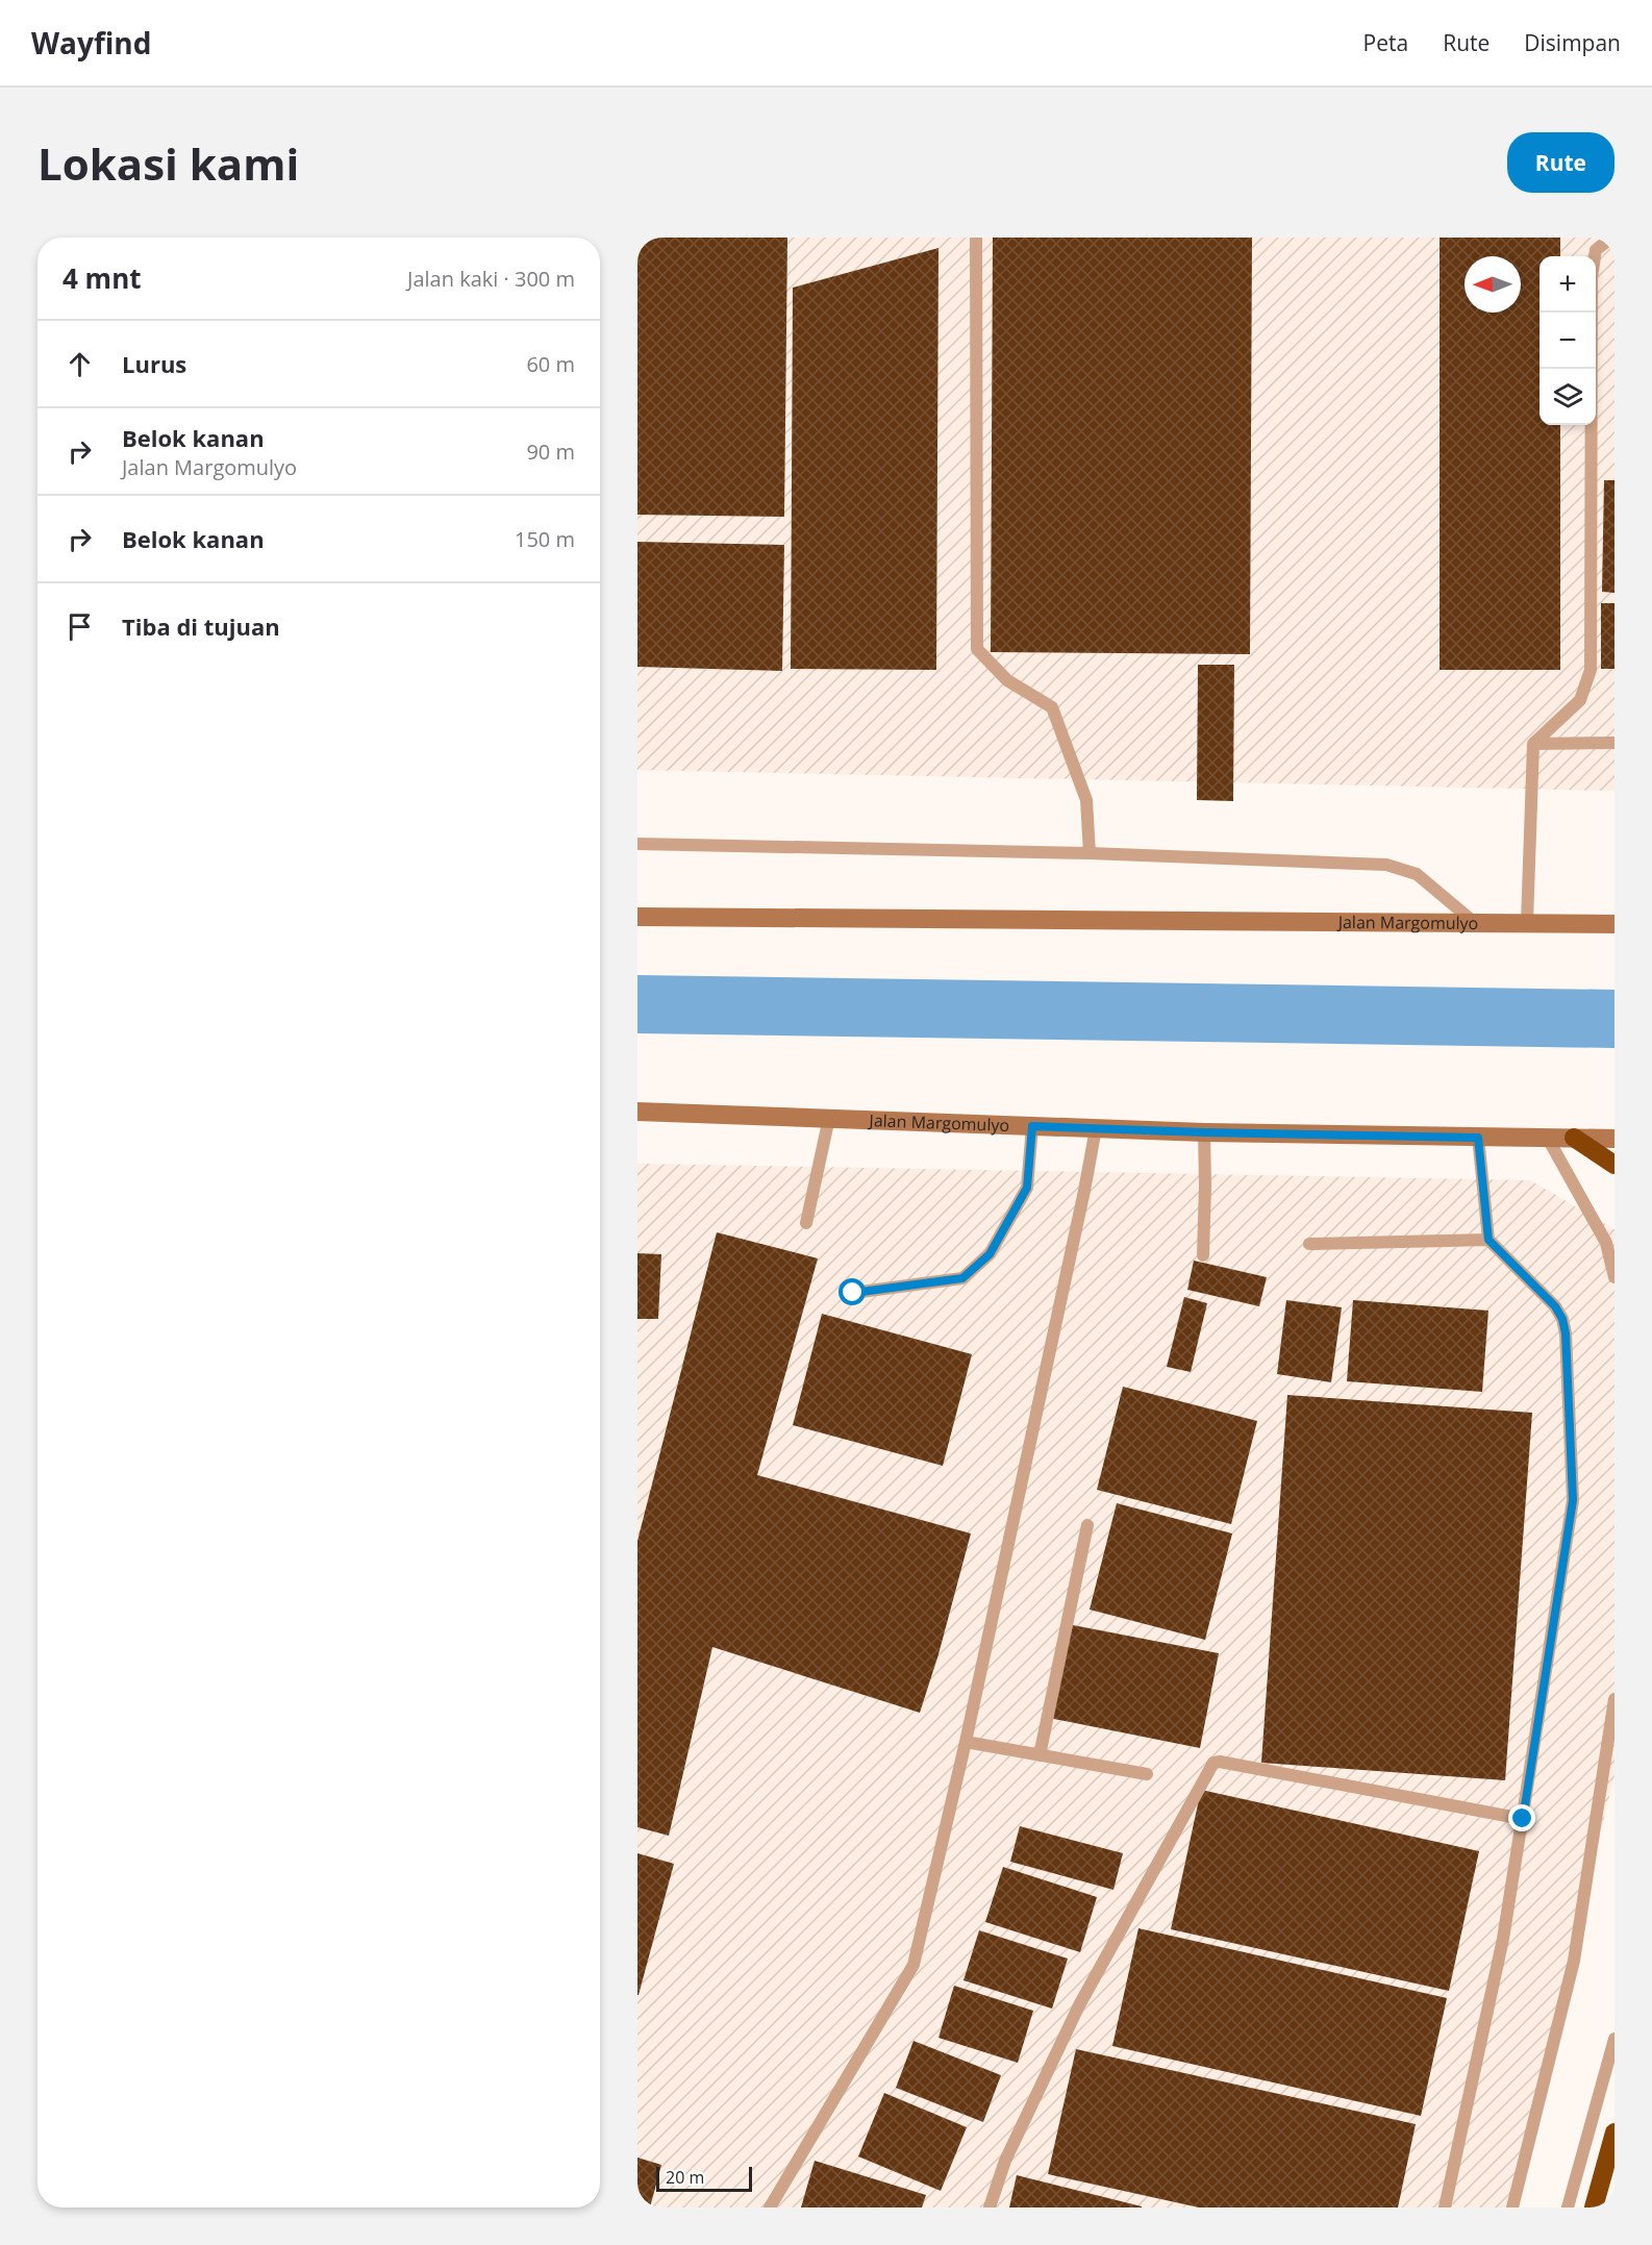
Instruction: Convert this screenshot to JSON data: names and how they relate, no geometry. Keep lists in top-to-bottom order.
{
  "streets": {
    "main road": ["Jalan Margomulyo"]
  },
  "scale_bar": "20 m",
  "north": "left",
  "page": {
    "header": "Wayfind",
    "nav": ["Peta", "Rute", "Disimpan"],
    "buttons": "Rute",
    "title": "Lokasi kami",
    "heading": ["4 mnt", "Jalan kaki · 300 m"],
    "map_buttons": ["+", "−"],
    "list": [
      ["Lurus", "60 m"],
      ["Belok kanan", "Jalan Margomulyo", "90 m"],
      ["Belok kanan", "150 m"],
      "Tiba di tujuan"
    ],
    "scale": "20 m"
  }
}
